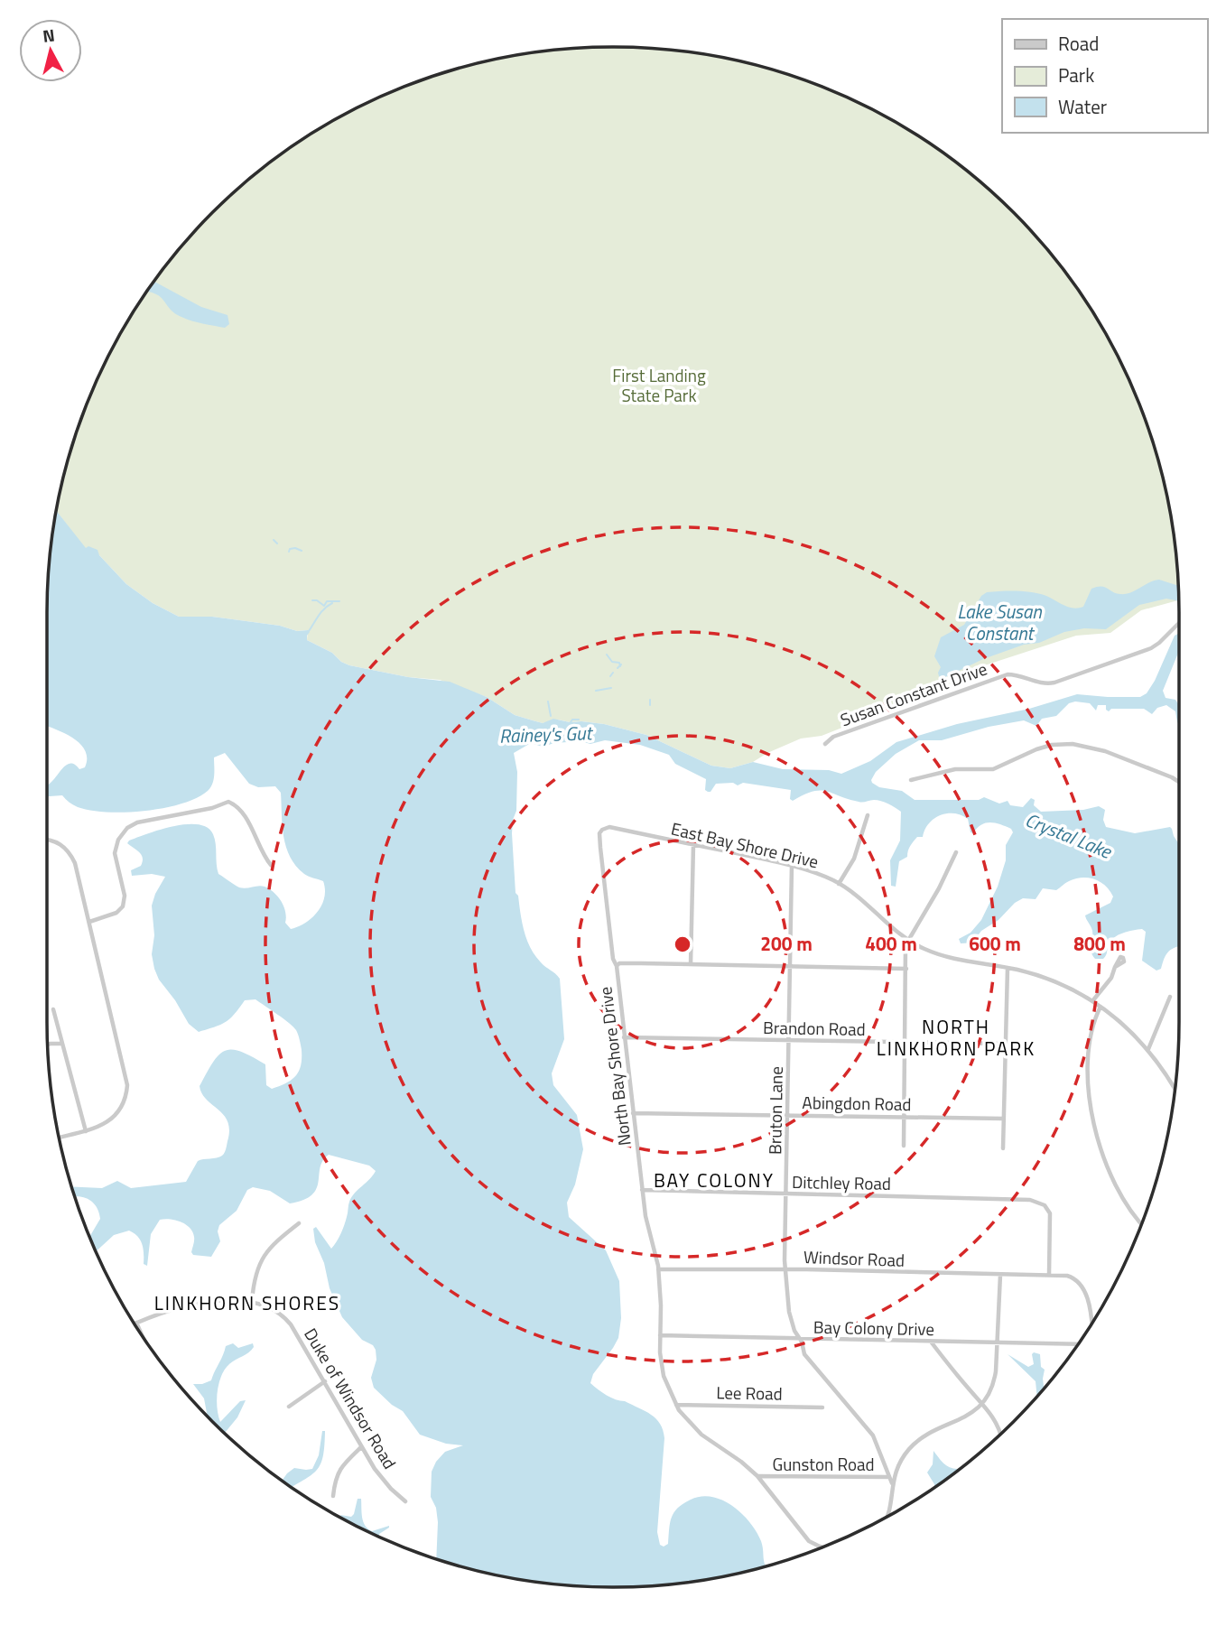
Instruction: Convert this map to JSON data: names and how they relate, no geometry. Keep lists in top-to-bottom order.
{
  "streets": {
    "street": [
      "Susan Constant Drive",
      "East Bay Shore Drive",
      "Brandon Road",
      "North Bay Shore Drive",
      "Abingdon Road",
      "Bruton Lane",
      "Ditchley Road",
      "Windsor Road",
      "Bay Colony Drive",
      "Lee Road",
      "Duke of Windsor Road",
      "Gunston Road"
    ]
  },
  "crossings": [
    ["East Bay Shore Drive", "North Bay Shore Drive"],
    ["East Bay Shore Drive", "Bruton Lane"],
    ["Brandon Road", "North Bay Shore Drive"],
    ["Brandon Road", "Bruton Lane"],
    ["North Bay Shore Drive", "Abingdon Road"],
    ["North Bay Shore Drive", "Ditchley Road"],
    ["North Bay Shore Drive", "Windsor Road"],
    ["North Bay Shore Drive", "Bay Colony Drive"],
    ["North Bay Shore Drive", "Lee Road"],
    ["North Bay Shore Drive", "Gunston Road"],
    ["Abingdon Road", "Bruton Lane"],
    ["Bruton Lane", "Ditchley Road"],
    ["Bruton Lane", "Windsor Road"],
    ["Bruton Lane", "Bay Colony Drive"],
    ["Bruton Lane", "Gunston Road"],
    ["Ditchley Road", "Windsor Road"]
  ],
  "districts": ["NORTH LINKHORN PARK", "BAY COLONY", "LINKHORN SHORES"],
  "water": ["Lake Susan Constant", "Rainey's Gut", "Crystal Lake"],
  "parks": ["First Landing State Park"],
  "legend": ["Road", "Park", "Water"],
  "north": "top",
  "rings": [
    "200 m",
    "400 m",
    "600 m",
    "800 m"
  ]
}
